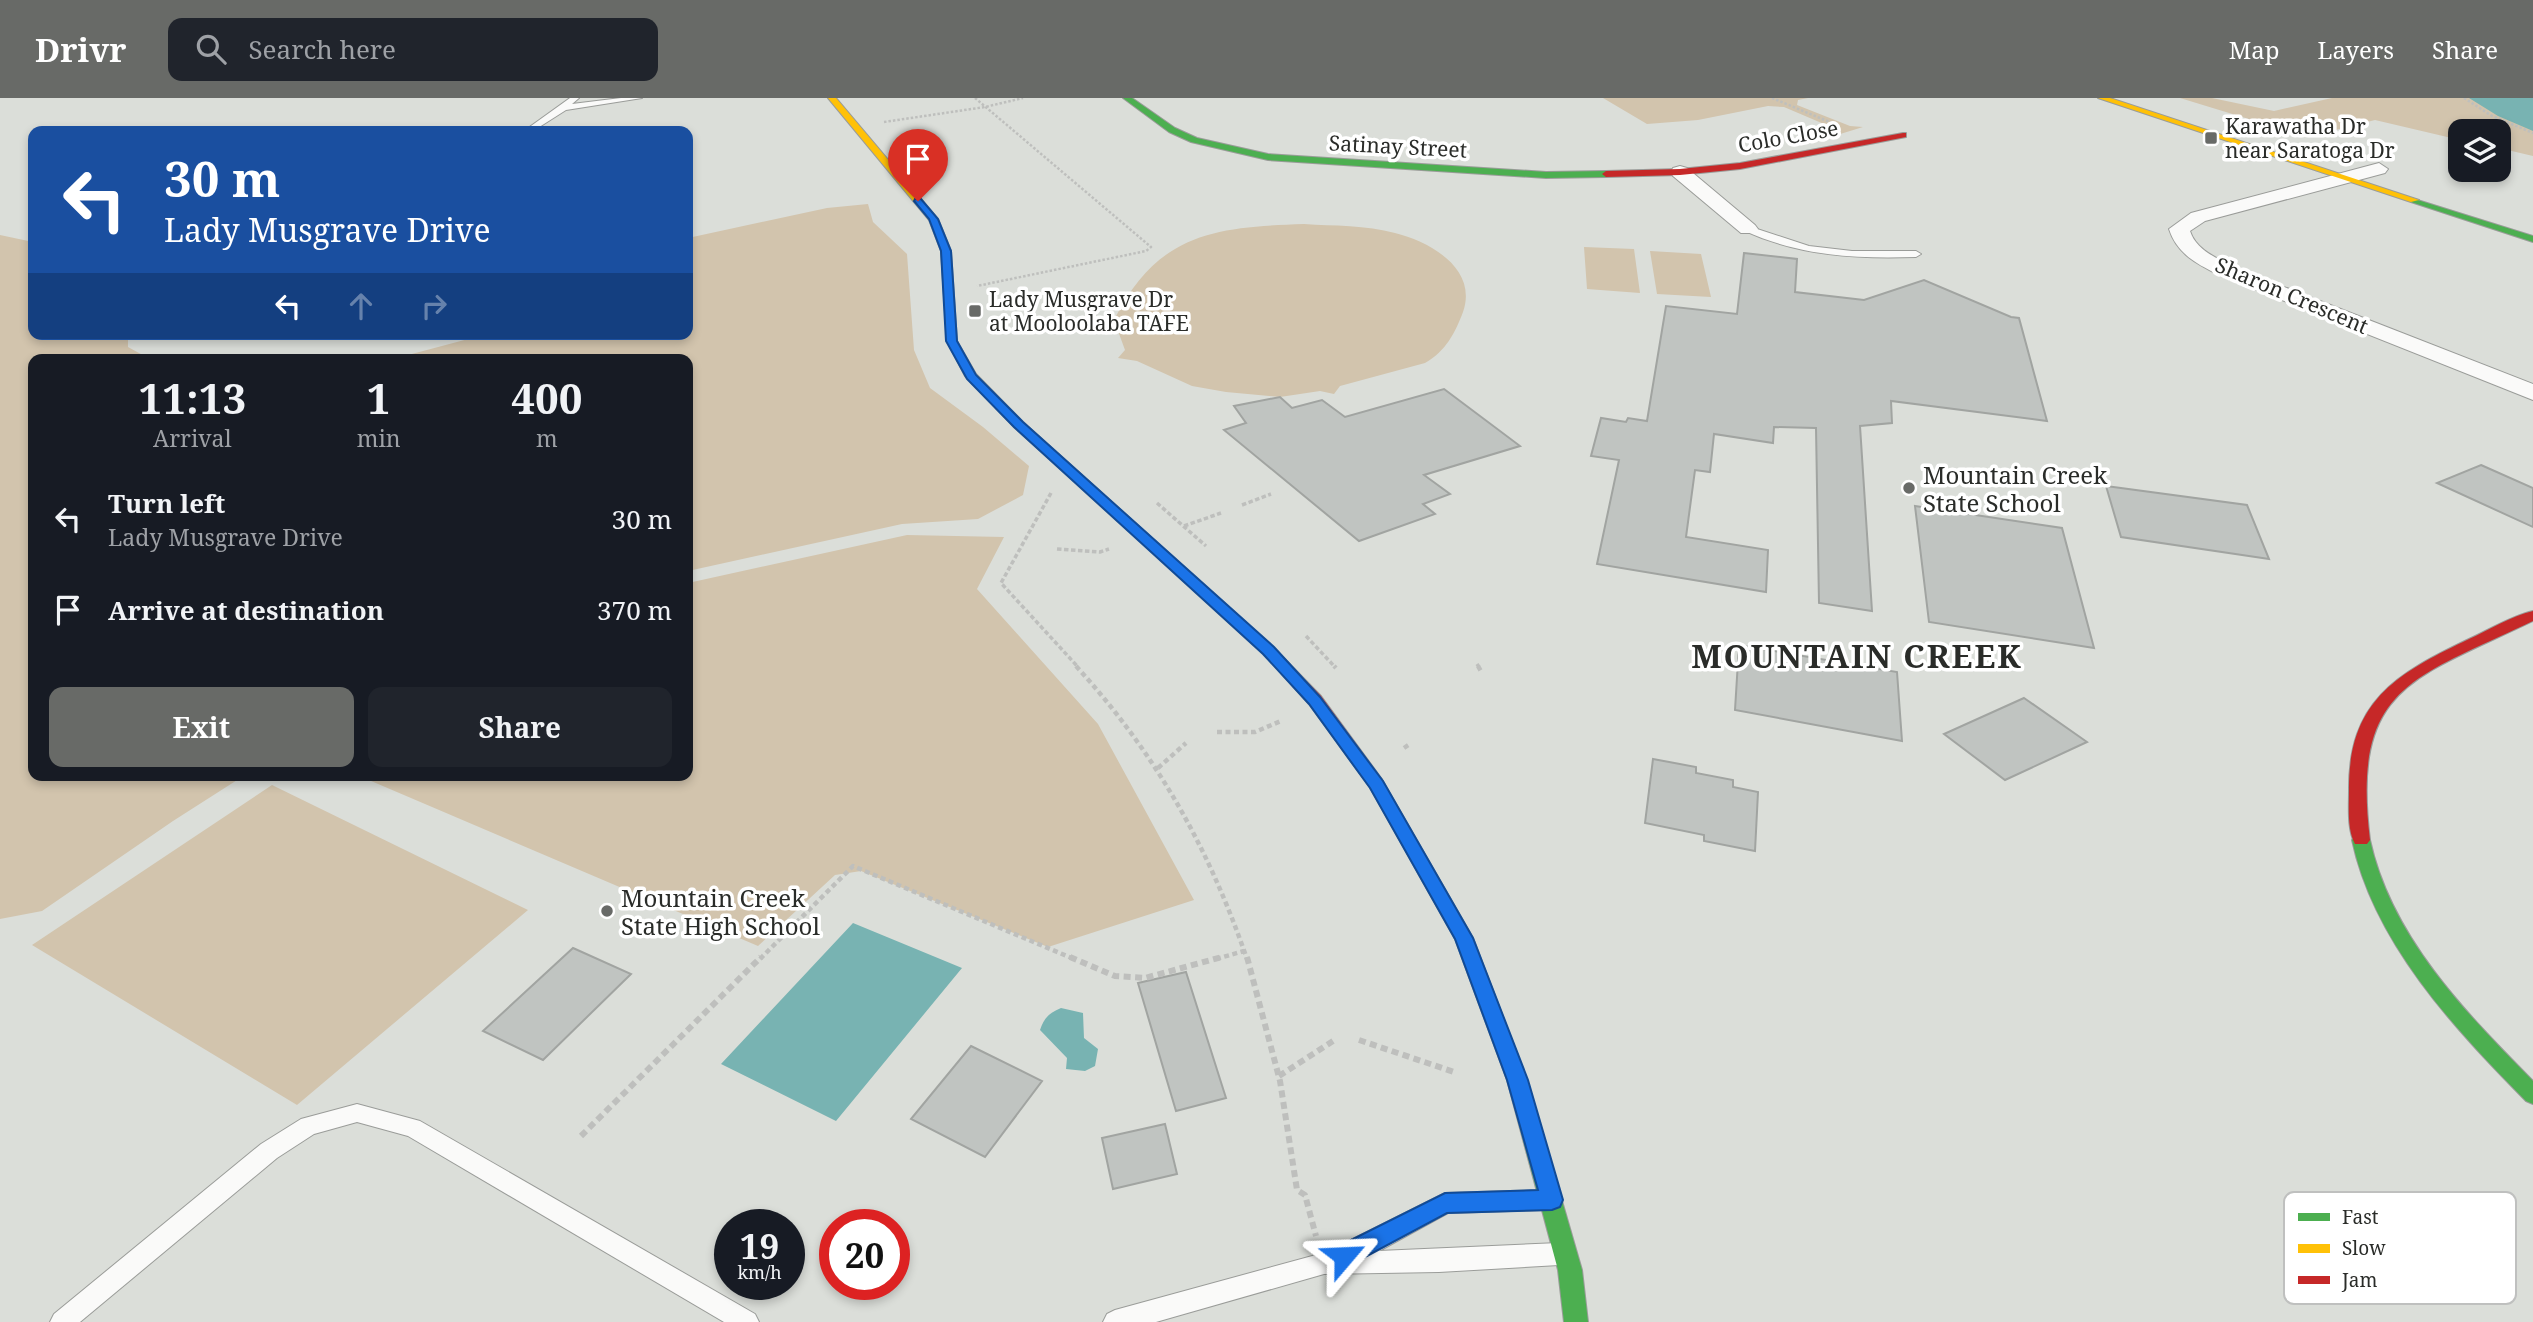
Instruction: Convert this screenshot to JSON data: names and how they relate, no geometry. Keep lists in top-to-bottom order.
{
  "streets": {
    "street": ["Colo Close", "Satinay Street", "Sharon Crescent"]
  },
  "crossings": [
    ["Colo Close", "Satinay Street"]
  ],
  "districts": ["MOUNTAIN CREEK"],
  "places": {
    "transit": ["Karawatha Dr near Saratoga Dr", "Lady Musgrave Dr at Mooloolaba TAFE"],
    "other": ["Mountain Creek State School", "Mountain Creek State High School"]
  },
  "legend": ["Fast", "Slow", "Jam"],
  "page": {
    "header": "Drivr",
    "search": "Search here",
    "nav": ["Map", "Layers", "Share"],
    "turn": ["30 m", "Lady Musgrave Drive"],
    "eta": [
      "11:13",
      "Arrival",
      "1",
      "min",
      "400",
      "m"
    ],
    "list": [
      {
        "name": "Turn left",
        "note": "Lady Musgrave Drive",
        "value": "30 m"
      },
      {
        "name": "Arrive at destination",
        "value": "370 m"
      }
    ],
    "buttons": ["Exit", "Share"],
    "speed": "19 km/h",
    "limit": "20"
  }
}
